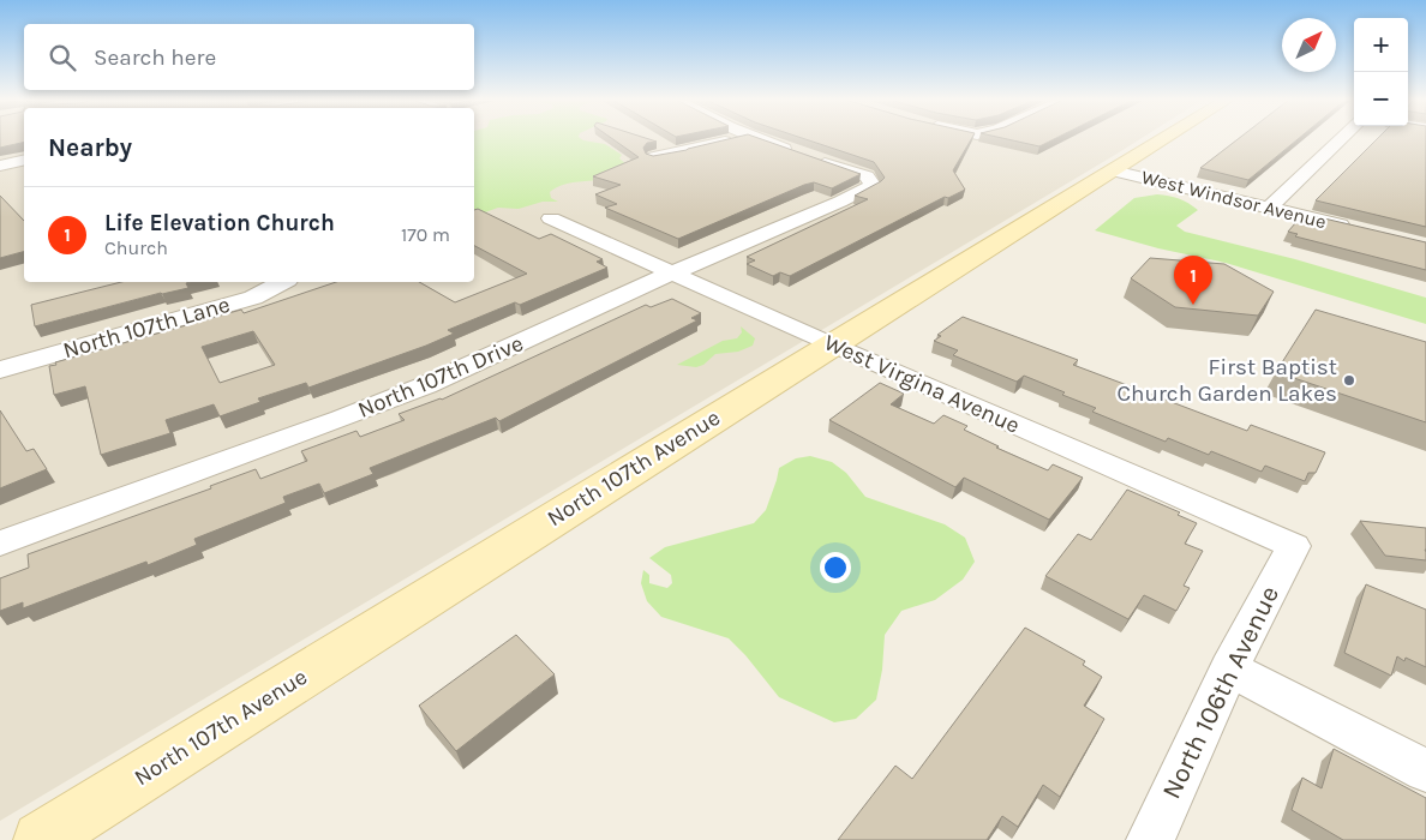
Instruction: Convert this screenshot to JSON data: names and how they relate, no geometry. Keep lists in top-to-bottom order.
{
  "streets": {
    "main road": ["North 107th Avenue"],
    "street": [
      "West Windsor Avenue",
      "North 107th Lane",
      "North 107th Drive",
      "West Virgina Avenue",
      "North 106th Avenue"
    ]
  },
  "crossings": [
    ["West Windsor Avenue", "North 107th Avenue"],
    ["North 107th Drive", "West Virgina Avenue"],
    ["West Virgina Avenue", "North 107th Avenue"],
    ["West Virgina Avenue", "North 106th Avenue"]
  ],
  "places": ["First Baptist Church Garden Lakes"],
  "north": "top right",
  "page": {
    "map_buttons": ["+", "−"],
    "search": "Search here",
    "heading": "Nearby",
    "list": [
      {
        "mark": "1",
        "name": "Life Elevation Church",
        "note": "Church",
        "value": "170 m"
      }
    ],
    "pins": "1"
  }
}
